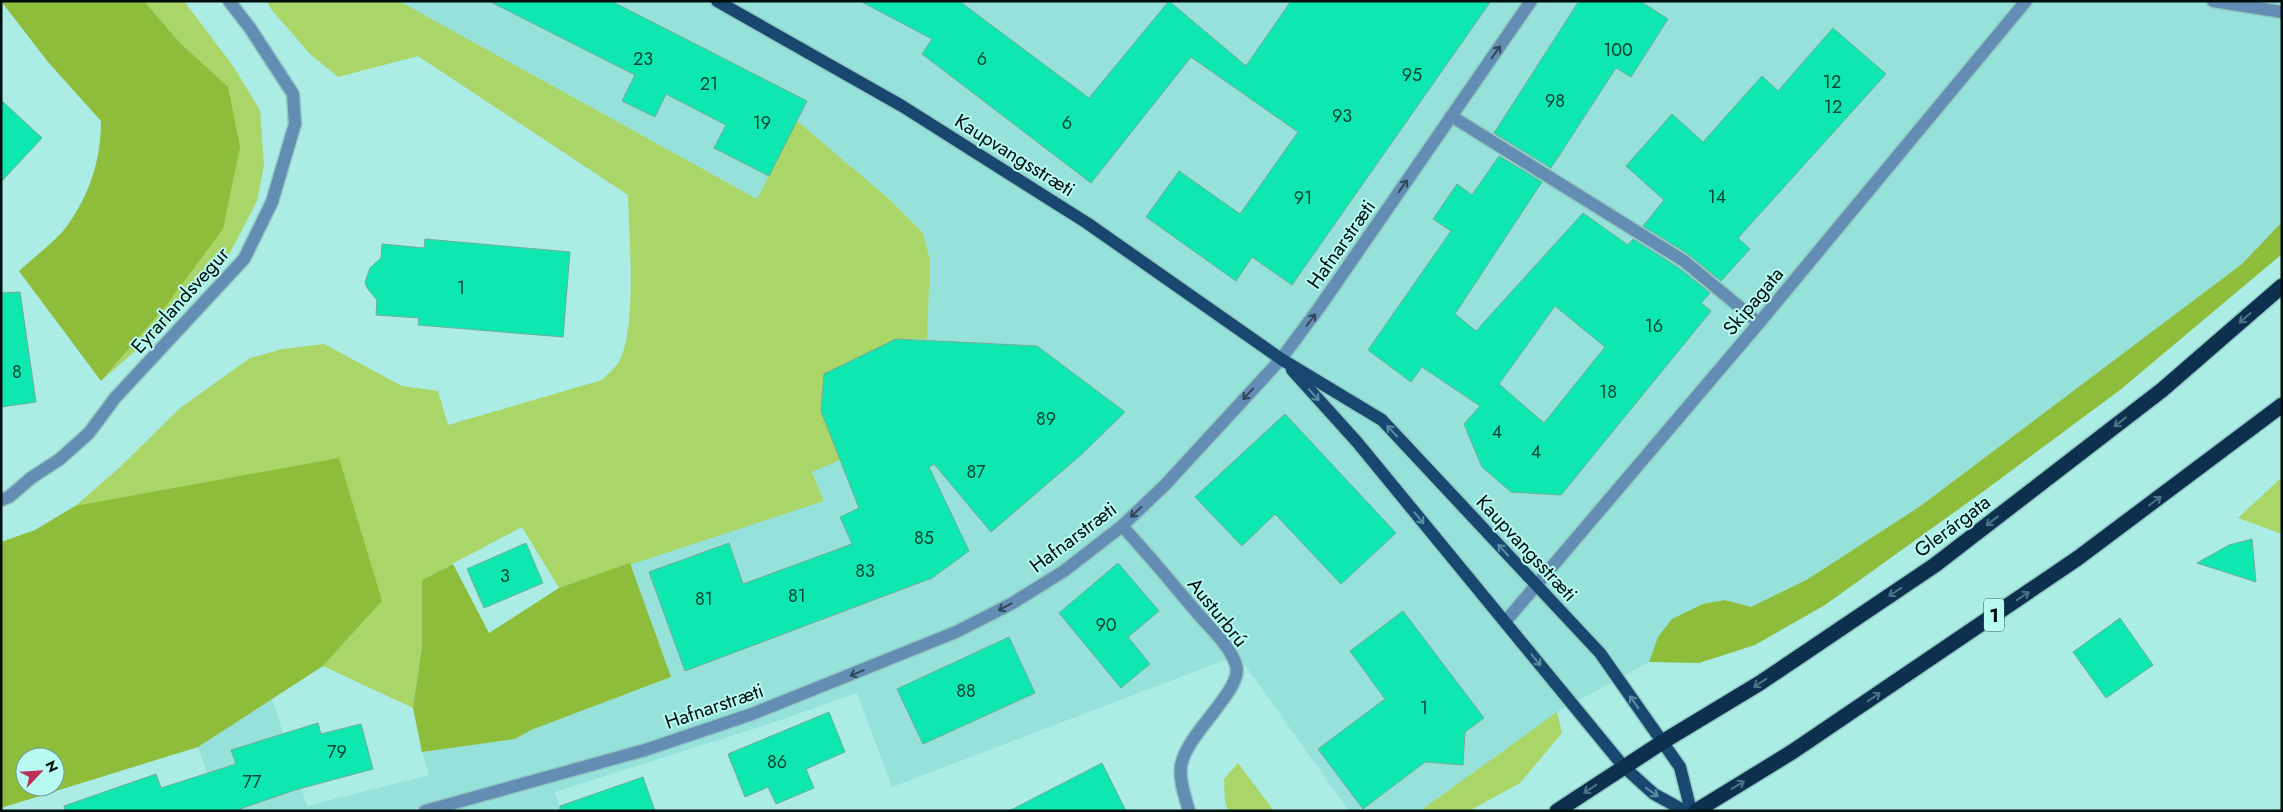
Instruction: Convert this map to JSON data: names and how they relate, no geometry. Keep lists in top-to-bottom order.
{
  "streets": {
    "highway": ["Glerárgata", "1"],
    "main road": ["Kaupvangsstræti"],
    "street": [
      "Hafnarstræti",
      "Eyrarlandsvegur",
      "Skipagata",
      "Austurbrú"
    ]
  },
  "crossings": [
    ["Kaupvangsstræti", "Hafnarstræti"],
    ["Kaupvangsstræti", "Skipagata"],
    ["Kaupvangsstræti", "Glerárgata"],
    ["Hafnarstræti", "Austurbrú"]
  ],
  "house_numbers": [
    "100",
    "23",
    "6",
    "95",
    "12",
    "21",
    "98",
    "12",
    "93",
    "19",
    "6",
    "14",
    "91",
    "1",
    "16",
    "8",
    "18",
    "89",
    "4",
    "4",
    "87",
    "85",
    "83",
    "3",
    "81",
    "81",
    "90",
    "88",
    "1",
    "79",
    "86",
    "77"
  ],
  "north": "top right"
}
